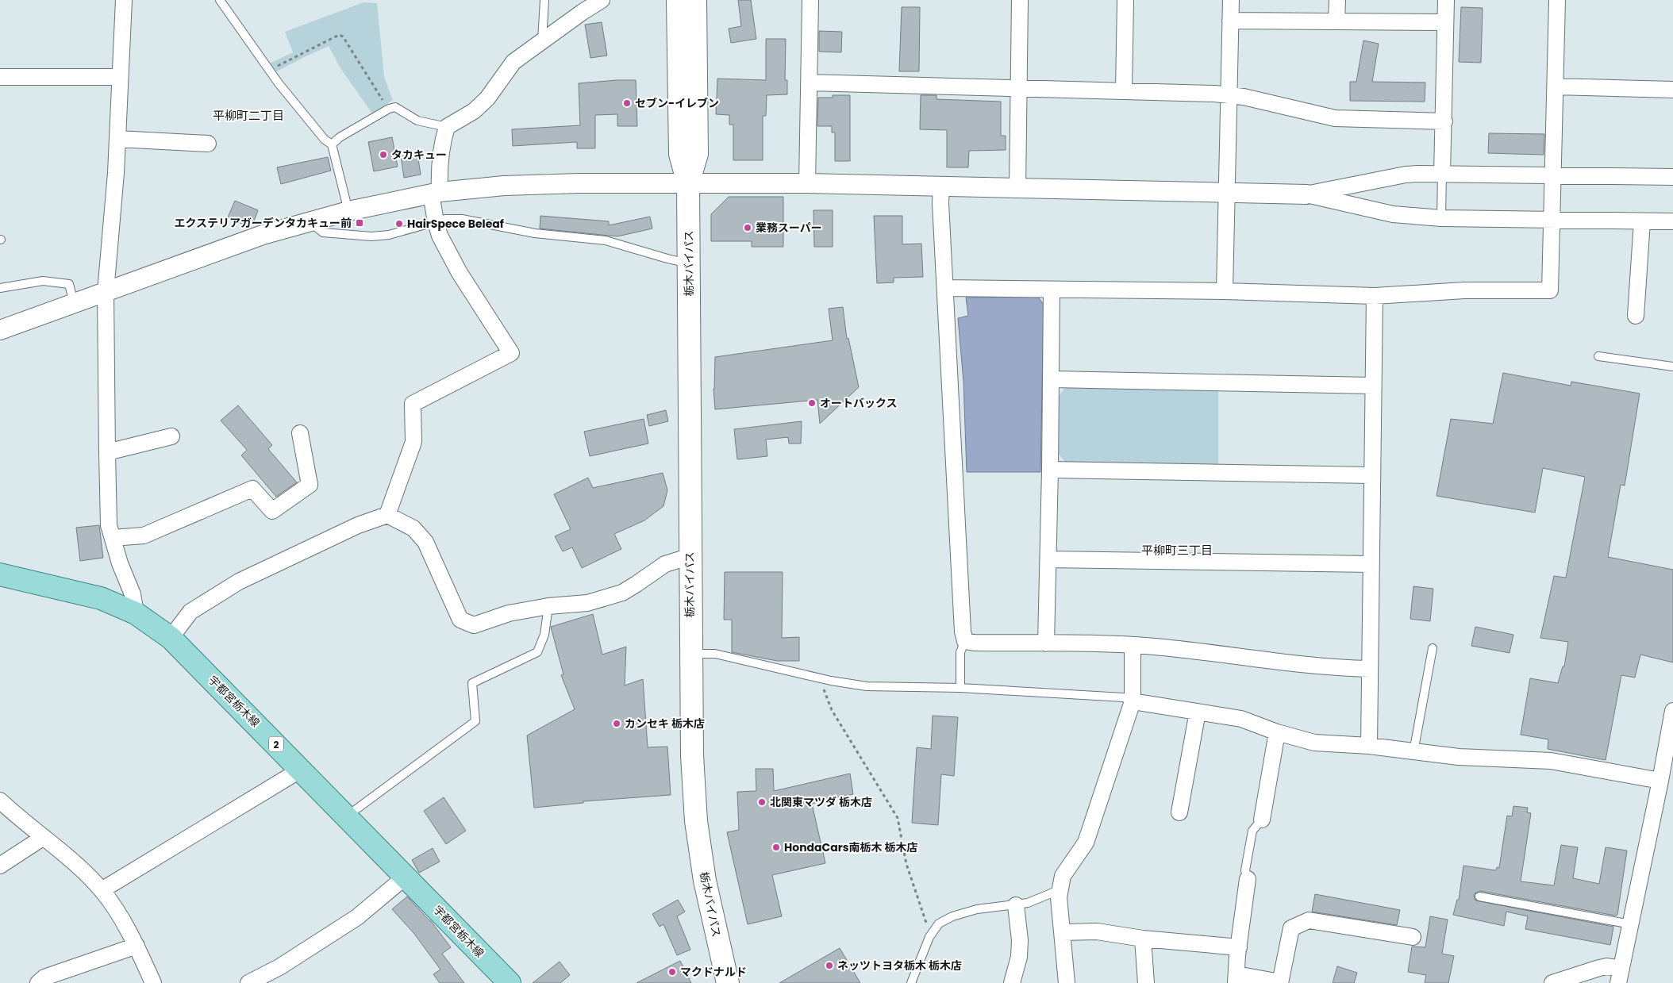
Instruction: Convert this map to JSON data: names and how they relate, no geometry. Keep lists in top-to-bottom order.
{
  "streets": {
    "main road": ["栃木バイパス", "宇都宮栃木線", "2"]
  },
  "districts": ["平柳町二丁目", "平柳町三丁目"],
  "places": {
    "other": [
      "セブン-イレブン",
      "タカキュー",
      "HairSpece Beleaf",
      "業務スーパー",
      "オートバックス",
      "カンセキ 栃木店",
      "北関東マツダ 栃木店",
      "HondaCars南栃木 栃木店",
      "ネッツトヨタ栃木 栃木店",
      "マクドナルド"
    ],
    "transit": ["エクステリアガーデンタカキュー前"]
  }
}
